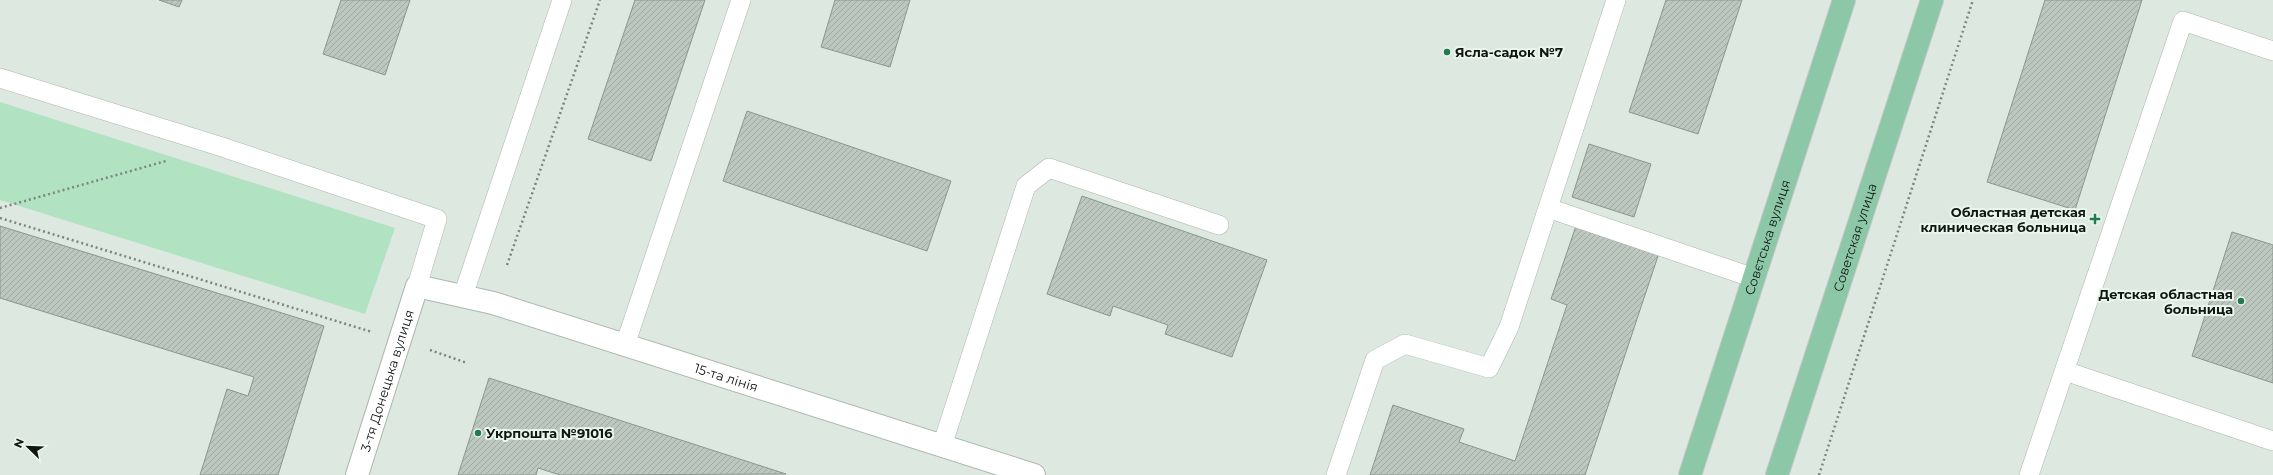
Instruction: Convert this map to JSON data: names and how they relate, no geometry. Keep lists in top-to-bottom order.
{
  "streets": {
    "main road": ["Совєтська вулиця", "Советская улица"],
    "street": ["15-та лінія", "3-тя Донецька вулиця"]
  },
  "crossings": [
    ["15-та лінія", "3-тя Донецька вулиця"]
  ],
  "places": {
    "other": ["Ясла-садок №7", "Детская областная больница", "Укрпошта №91016"],
    "health": ["Областная детская клиническая больница"]
  },
  "north": "top left"
}
